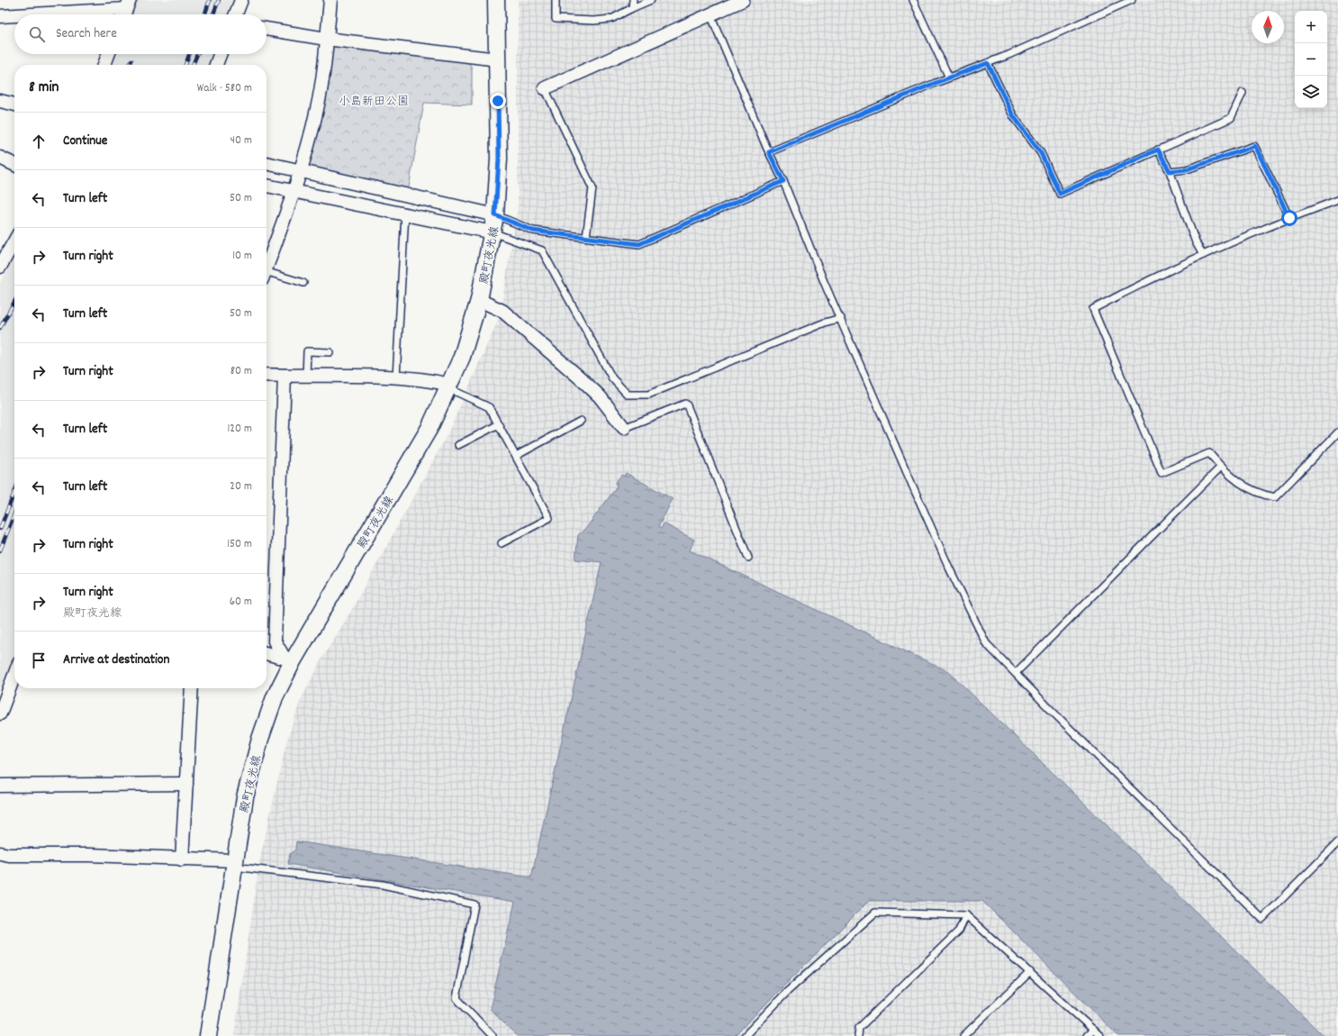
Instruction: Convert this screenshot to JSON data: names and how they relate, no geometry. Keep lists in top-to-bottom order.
{
  "streets": {
    "street": ["殿町夜光線"]
  },
  "parks": ["小島新田公園"],
  "north": "top",
  "page": {
    "map_buttons": ["+", "−"],
    "search": "Search here",
    "heading": ["8 min", "Walk · 580 m"],
    "list": [
      ["Continue", "40 m"],
      ["Turn left", "50 m"],
      ["Turn right", "10 m"],
      ["Turn left", "50 m"],
      ["Turn right", "80 m"],
      ["Turn left", "120 m"],
      ["Turn left", "20 m"],
      ["Turn right", "150 m"],
      ["Turn right", "殿町夜光線", "60 m"],
      "Arrive at destination"
    ]
  }
}
